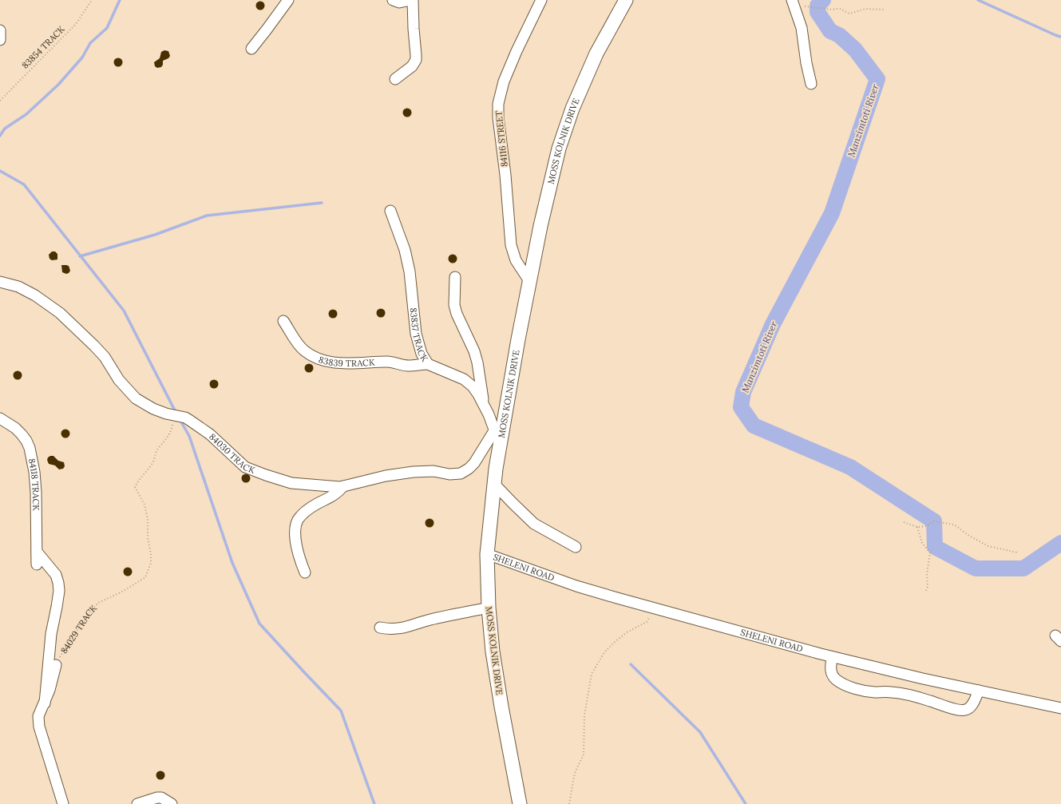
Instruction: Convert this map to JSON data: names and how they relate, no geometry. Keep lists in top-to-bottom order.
{
  "streets": {
    "main road": ["MOSS KOLNIK DRIVE"],
    "street": [
      "84116 STREET",
      "83837 TRACK",
      "83839 TRACK",
      "84030 TRACK",
      "84118 TRACK",
      "SHELENI ROAD"
    ],
    "path": ["83854 TRACK", "84029 TRACK"]
  },
  "crossings": [
    ["84116 STREET", "MOSS KOLNIK DRIVE"],
    ["MOSS KOLNIK DRIVE", "83837 TRACK"],
    ["MOSS KOLNIK DRIVE", "SHELENI ROAD"],
    ["83837 TRACK", "83839 TRACK"],
    ["83837 TRACK", "84030 TRACK"],
    ["84030 TRACK", "84029 TRACK"]
  ],
  "water": ["Manzimtoti River"]
}
